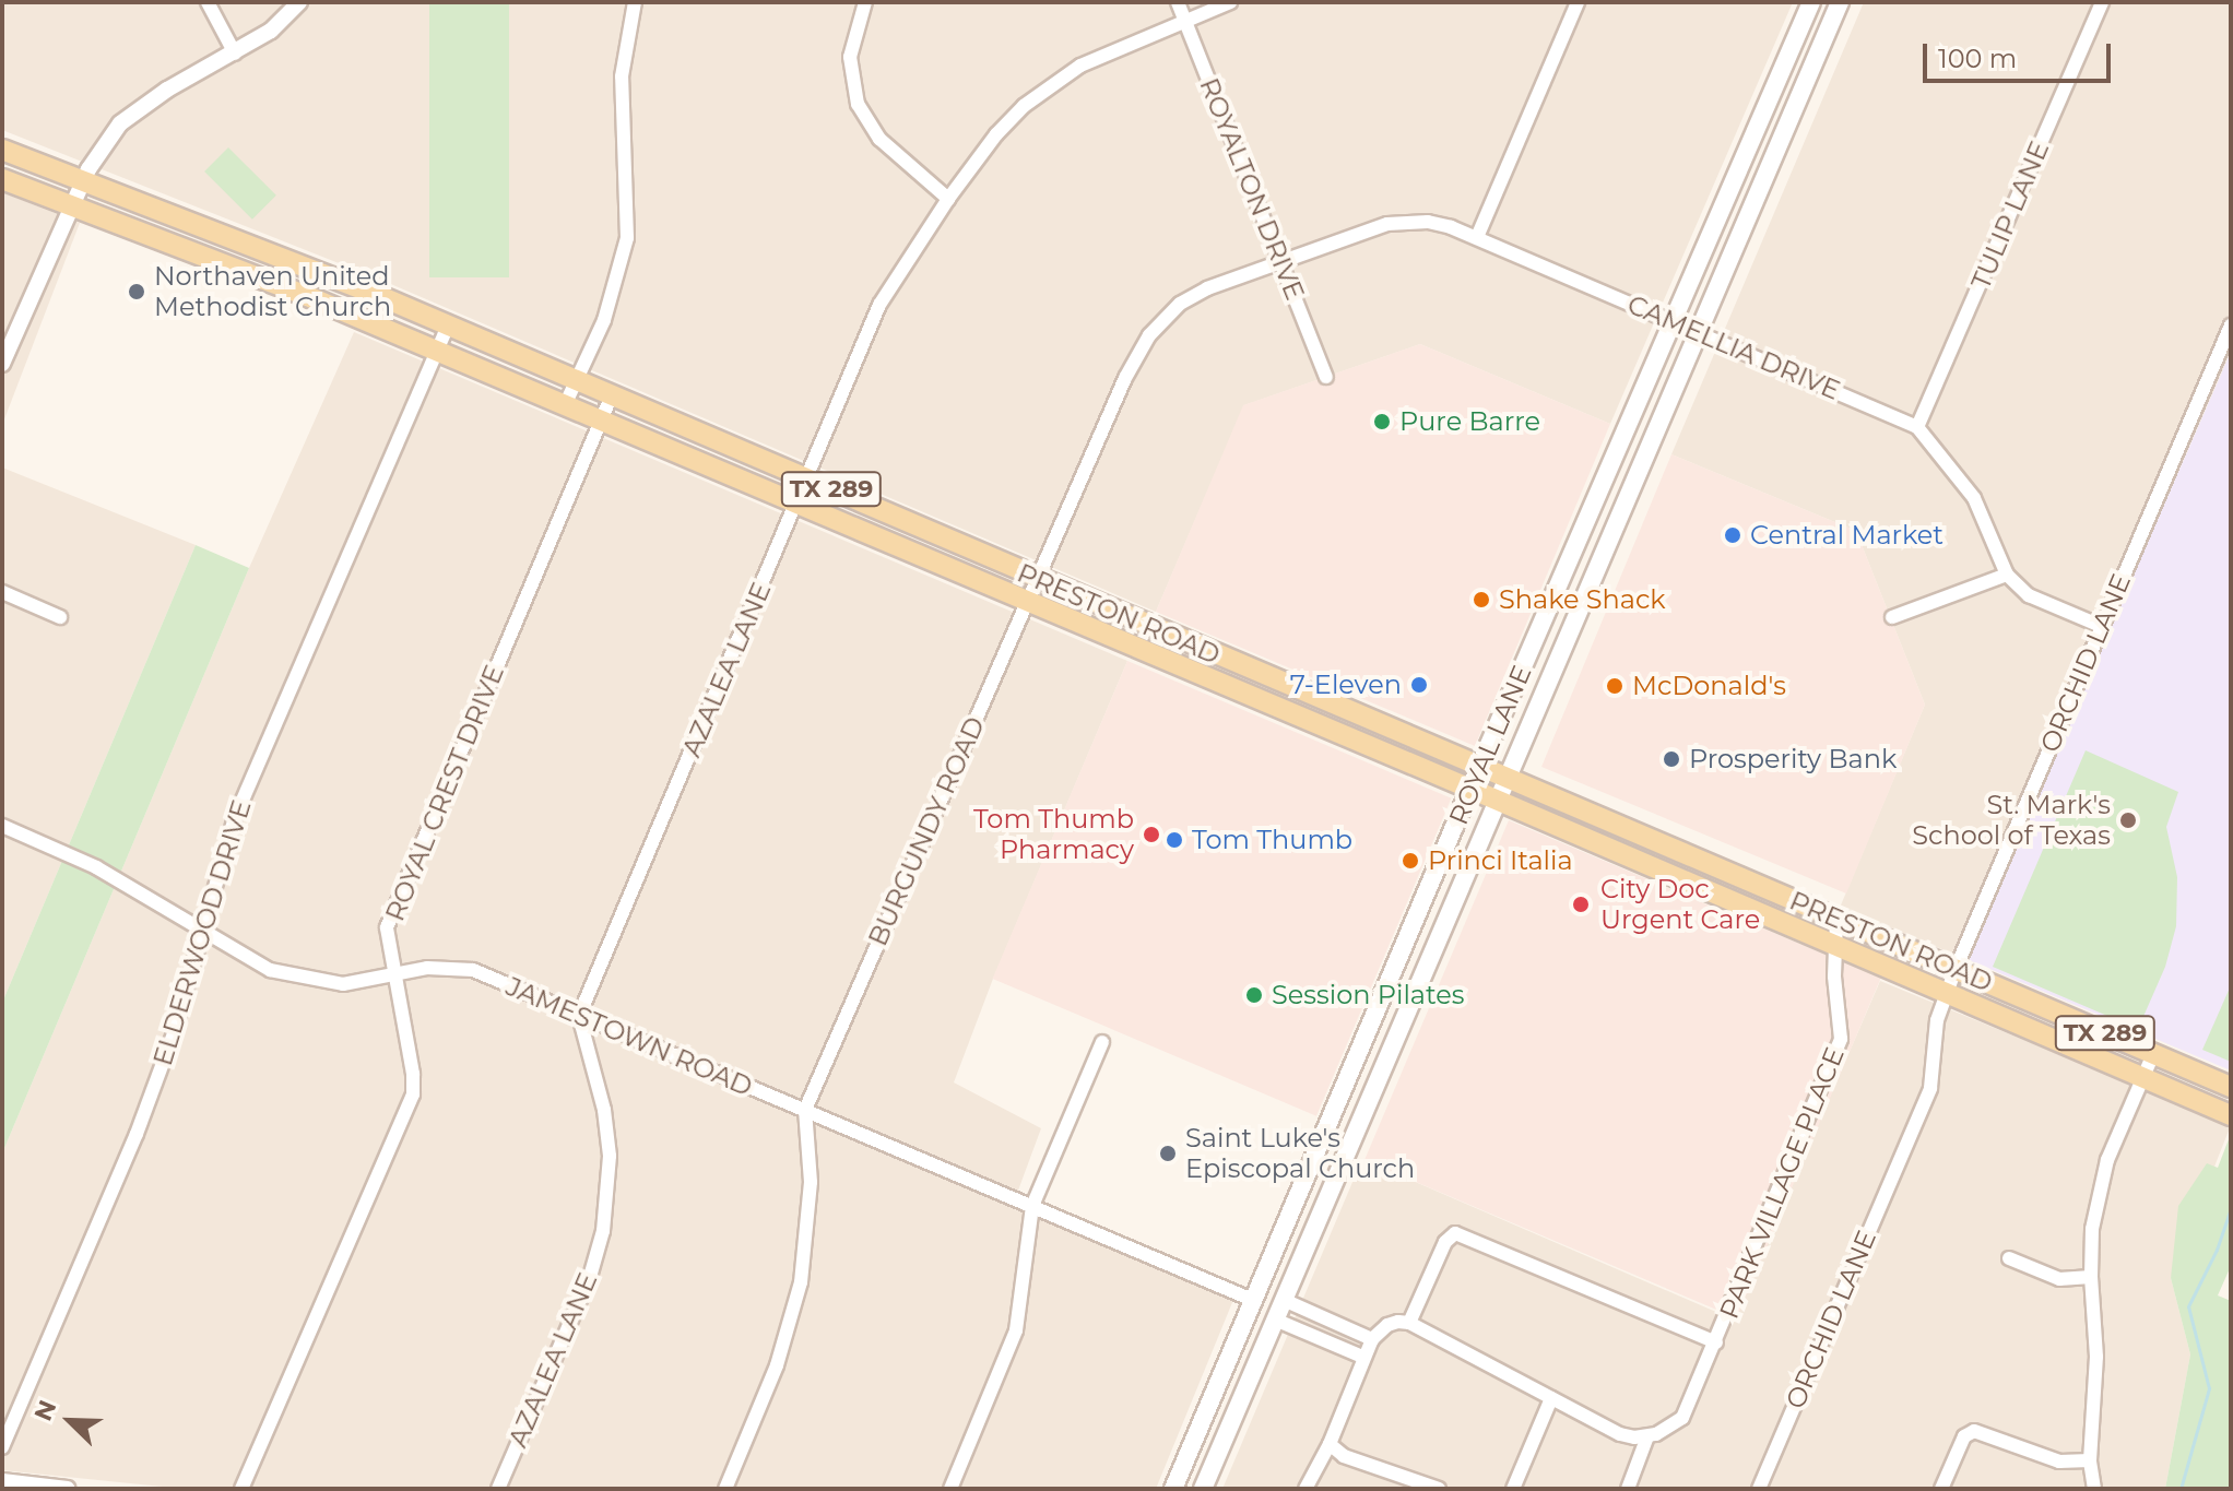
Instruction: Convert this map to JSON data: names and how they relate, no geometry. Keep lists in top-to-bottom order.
{
  "streets": {
    "main road": ["TX 289", "PRESTON ROAD", "ROYAL LANE"],
    "street": [
      "ROYALTON DRIVE",
      "TULIP LANE",
      "CAMELLIA DRIVE",
      "ORCHID LANE",
      "AZALEA LANE",
      "ROYAL CREST DRIVE",
      "BURGUNDY ROAD",
      "ELDERWOOD DRIVE",
      "JAMESTOWN ROAD",
      "PARK VILLAGE PLACE"
    ]
  },
  "crossings": [
    ["ROYALTON DRIVE", "CAMELLIA DRIVE"],
    ["ROYALTON DRIVE", "AZALEA LANE"],
    ["ROYALTON DRIVE", "BURGUNDY ROAD"],
    ["TULIP LANE", "CAMELLIA DRIVE"],
    ["CAMELLIA DRIVE", "ORCHID LANE"],
    ["CAMELLIA DRIVE", "ROYAL LANE"],
    ["CAMELLIA DRIVE", "BURGUNDY ROAD"],
    ["PRESTON ROAD", "ORCHID LANE"],
    ["PRESTON ROAD", "AZALEA LANE"],
    ["PRESTON ROAD", "ROYAL LANE"],
    ["PRESTON ROAD", "ROYAL CREST DRIVE"],
    ["PRESTON ROAD", "BURGUNDY ROAD"],
    ["PRESTON ROAD", "ELDERWOOD DRIVE"],
    ["PRESTON ROAD", "PARK VILLAGE PLACE"],
    ["AZALEA LANE", "JAMESTOWN ROAD"],
    ["ROYAL LANE", "JAMESTOWN ROAD"],
    ["ROYAL CREST DRIVE", "JAMESTOWN ROAD"],
    ["BURGUNDY ROAD", "JAMESTOWN ROAD"],
    ["ELDERWOOD DRIVE", "JAMESTOWN ROAD"]
  ],
  "places": [
    "Northaven United Methodist Church",
    "Pure Barre",
    "Central Market",
    "Shake Shack",
    "7-Eleven",
    "McDonald's",
    "Prosperity Bank",
    "St. Mark's School of Texas",
    "Tom Thumb Pharmacy",
    "Tom Thumb",
    "Princi Italia",
    "City Doc Urgent Care",
    "Session Pilates",
    "Saint Luke's Episcopal Church"
  ],
  "scale_bar": "100 m",
  "north": "top left"
}
